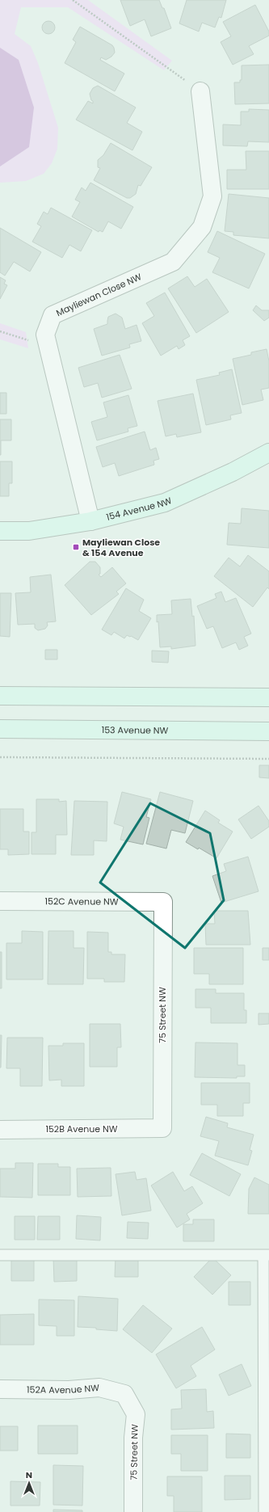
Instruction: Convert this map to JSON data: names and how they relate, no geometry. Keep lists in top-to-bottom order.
{
  "streets": {
    "main road": ["154 Avenue NW", "153 Avenue NW"],
    "street": [
      "Mayliewan Close NW",
      "152C Avenue NW",
      "75 Street NW",
      "152B Avenue NW",
      "152A Avenue NW"
    ]
  },
  "crossings": [
    ["Mayliewan Close NW", "154 Avenue NW"],
    ["152C Avenue NW", "75 Street NW"],
    ["75 Street NW", "152B Avenue NW"],
    ["75 Street NW", "152A Avenue NW"]
  ],
  "places": {
    "transit": ["Mayliewan Close & 154 Avenue"]
  },
  "north": "top"
}
